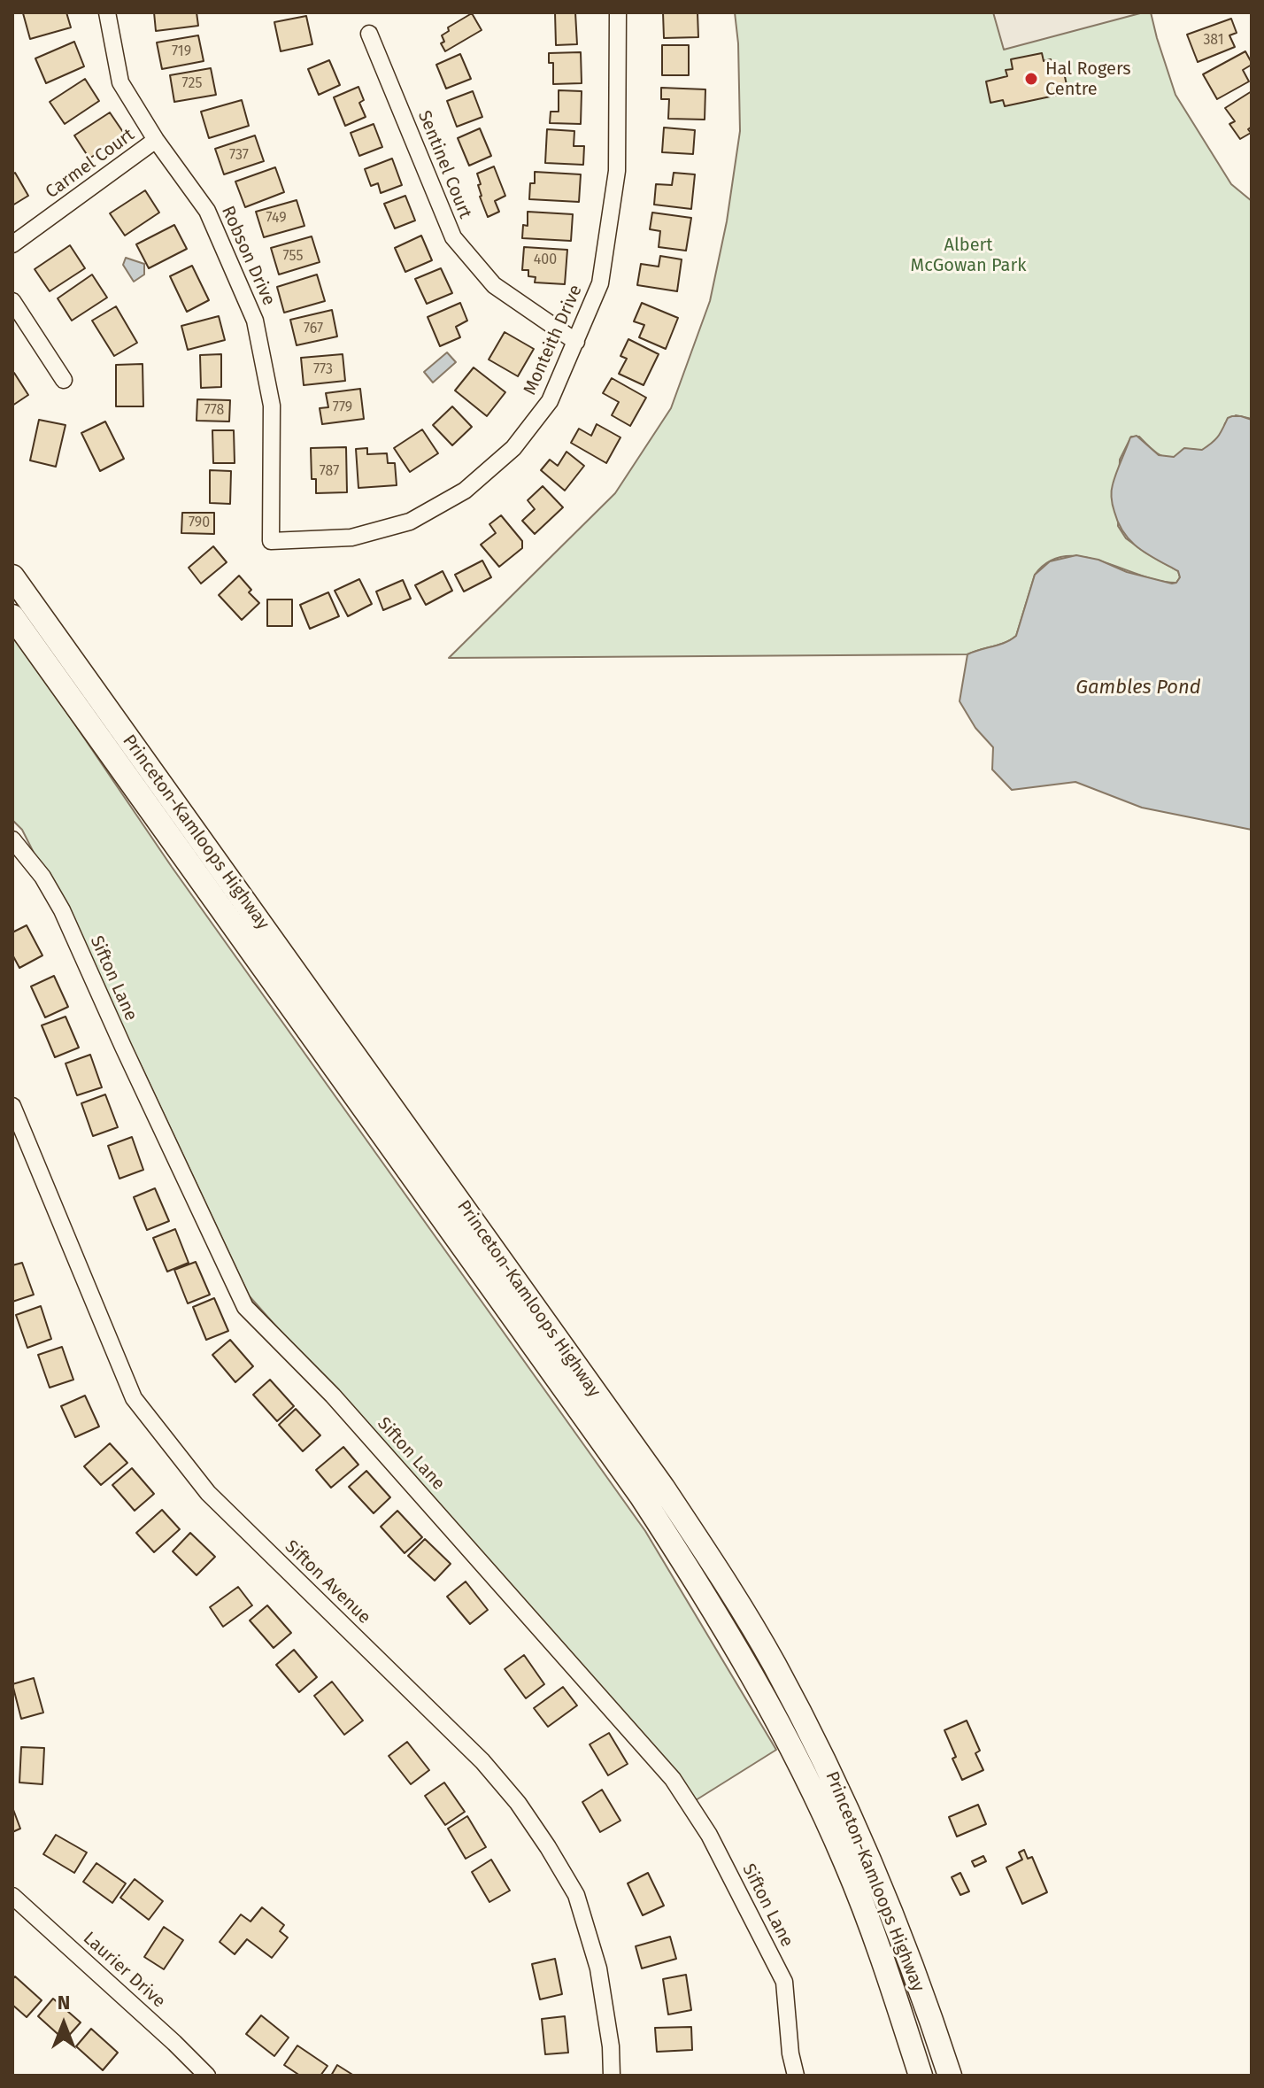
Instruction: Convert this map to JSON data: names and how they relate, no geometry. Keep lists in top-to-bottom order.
{
  "streets": {
    "main road": ["Princeton-Kamloops Highway"],
    "street": [
      "Carmel Court",
      "Sentinel Court",
      "Robson Drive",
      "Monteith Drive",
      "Sifton Lane",
      "Sifton Avenue",
      "Laurier Drive"
    ]
  },
  "crossings": [
    ["Carmel Court", "Robson Drive"],
    ["Sentinel Court", "Monteith Drive"],
    ["Robson Drive", "Monteith Drive"]
  ],
  "water": ["Gambles Pond"],
  "parks": ["Albert McGowan Park"],
  "places": ["Hal Rogers Centre"],
  "house_numbers": [
    "381",
    "719",
    "725",
    "737",
    "749",
    "755",
    "400",
    "767",
    "773",
    "779",
    "778",
    "787",
    "790"
  ],
  "north": "top"
}
